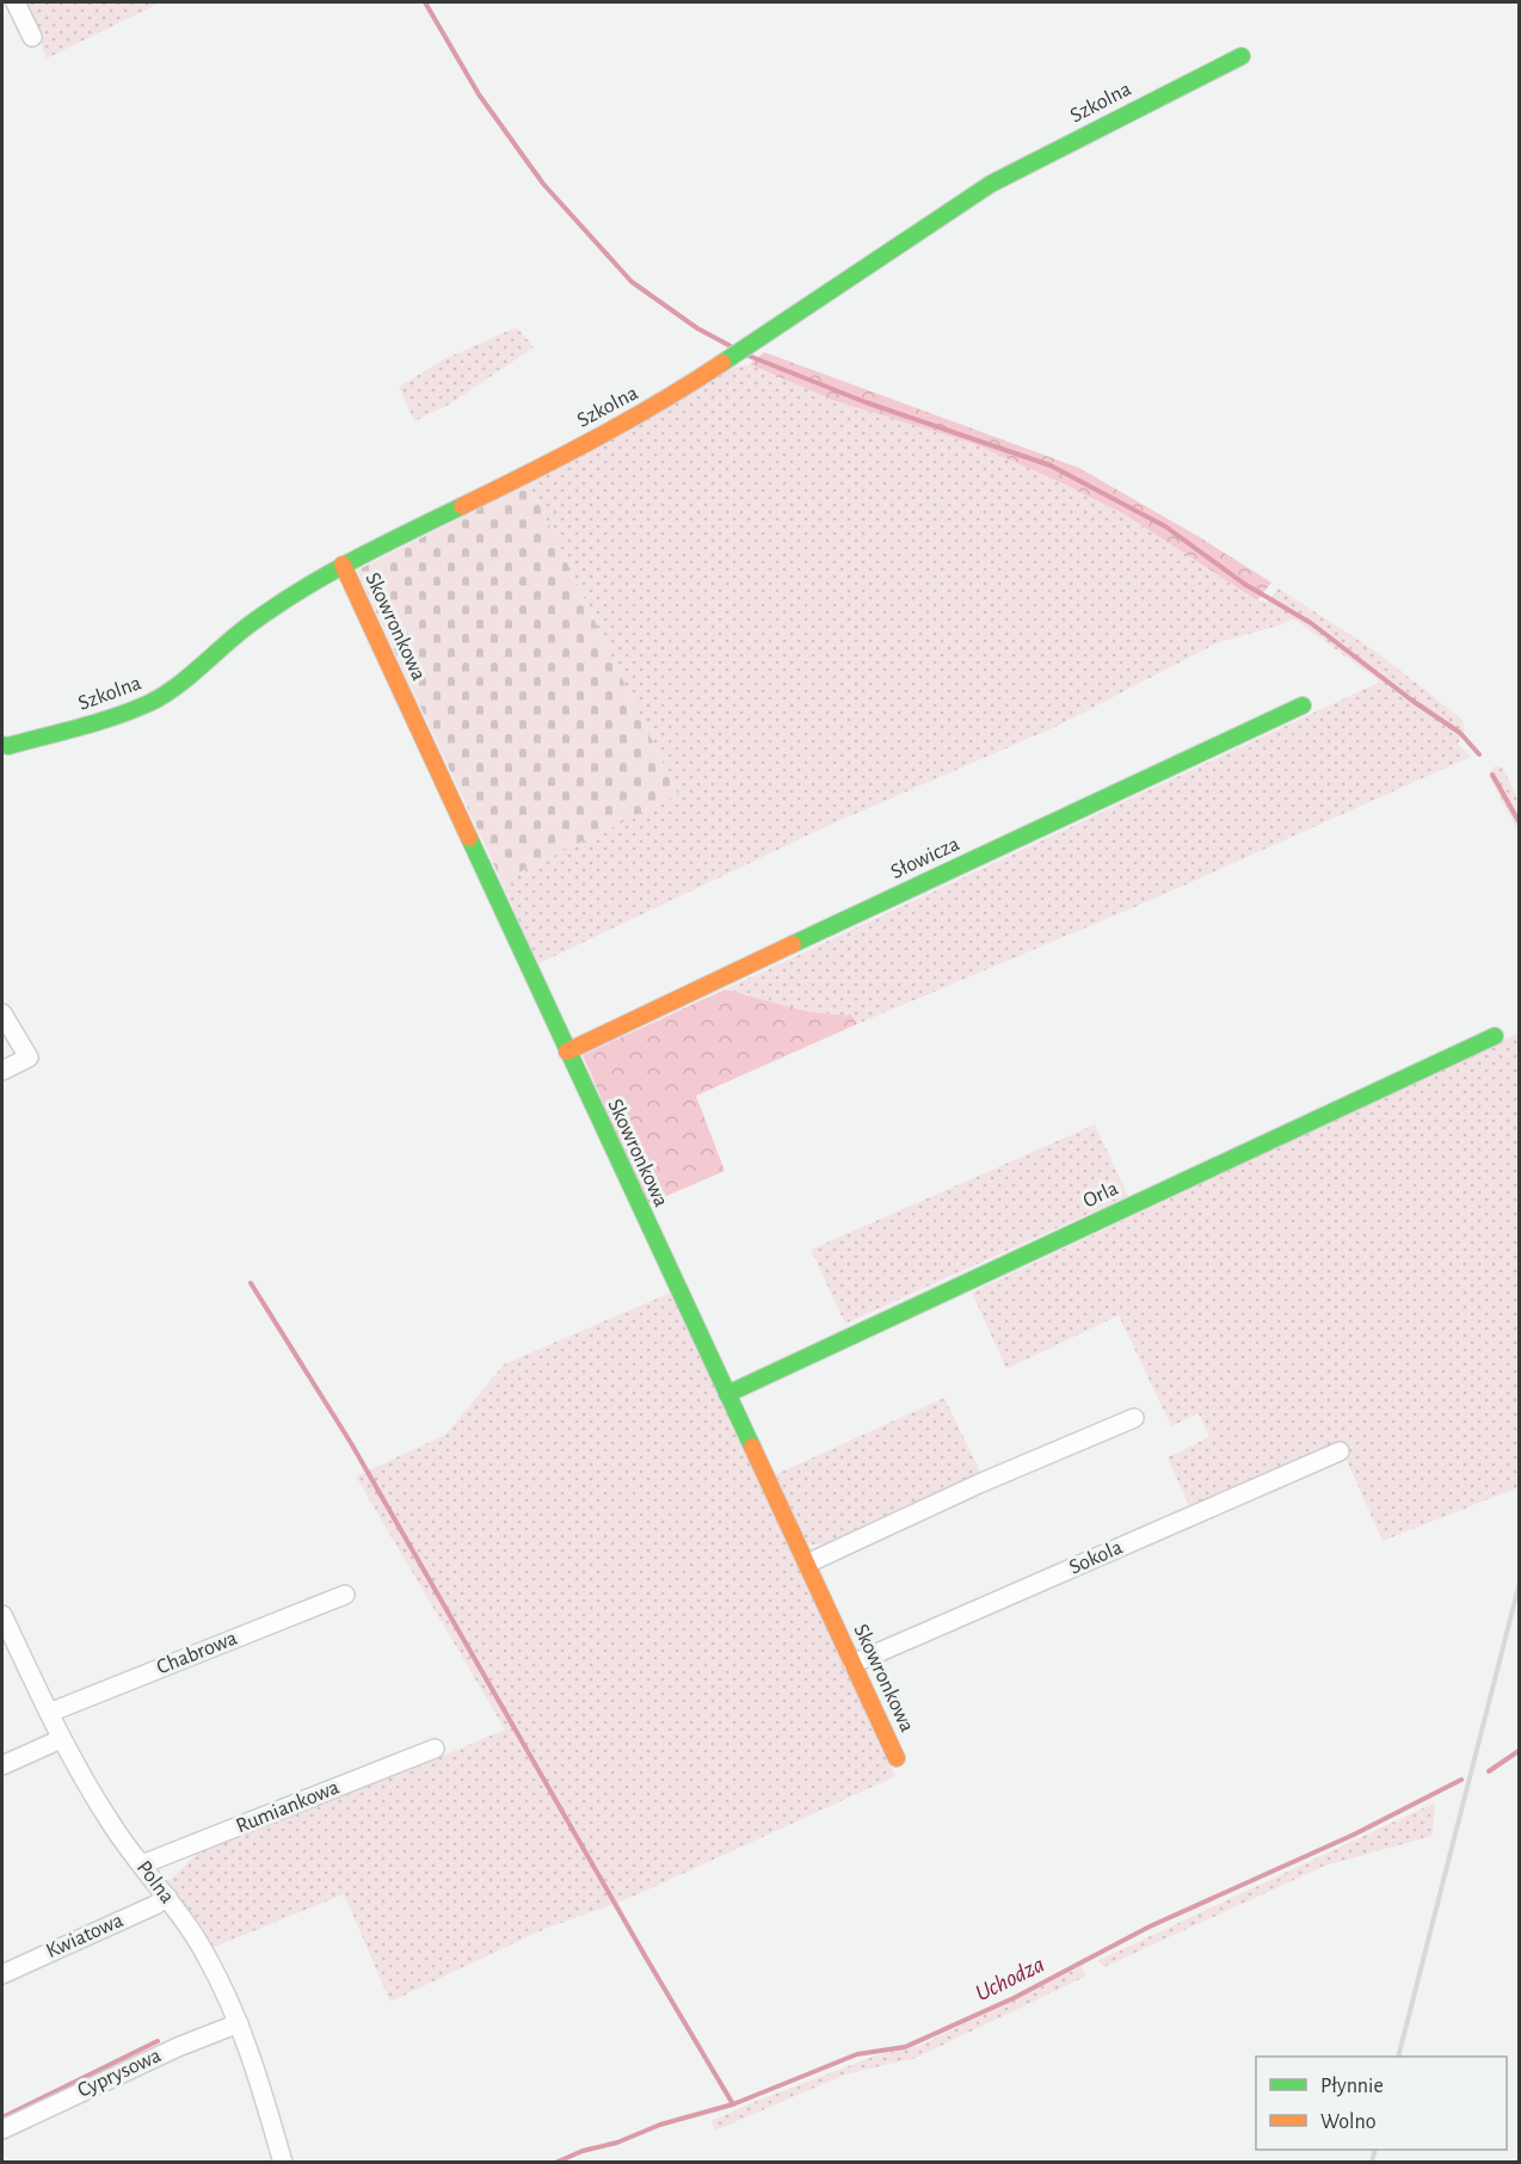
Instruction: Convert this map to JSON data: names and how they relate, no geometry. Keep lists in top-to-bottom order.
{
  "streets": {
    "street": [
      "Szkolna",
      "Skowronkowa",
      "Słowicza",
      "Orla",
      "Sokola",
      "Chabrowa",
      "Rumiankowa",
      "Polna",
      "Kwiatowa",
      "Cyprysowa"
    ]
  },
  "crossings": [
    ["Szkolna", "Skowronkowa"],
    ["Skowronkowa", "Słowicza"],
    ["Skowronkowa", "Orla"],
    ["Skowronkowa", "Sokola"],
    ["Chabrowa", "Polna"],
    ["Rumiankowa", "Polna"],
    ["Polna", "Kwiatowa"],
    ["Polna", "Cyprysowa"]
  ],
  "water": ["Uchodza"],
  "legend": ["Płynnie", "Wolno"]
}
